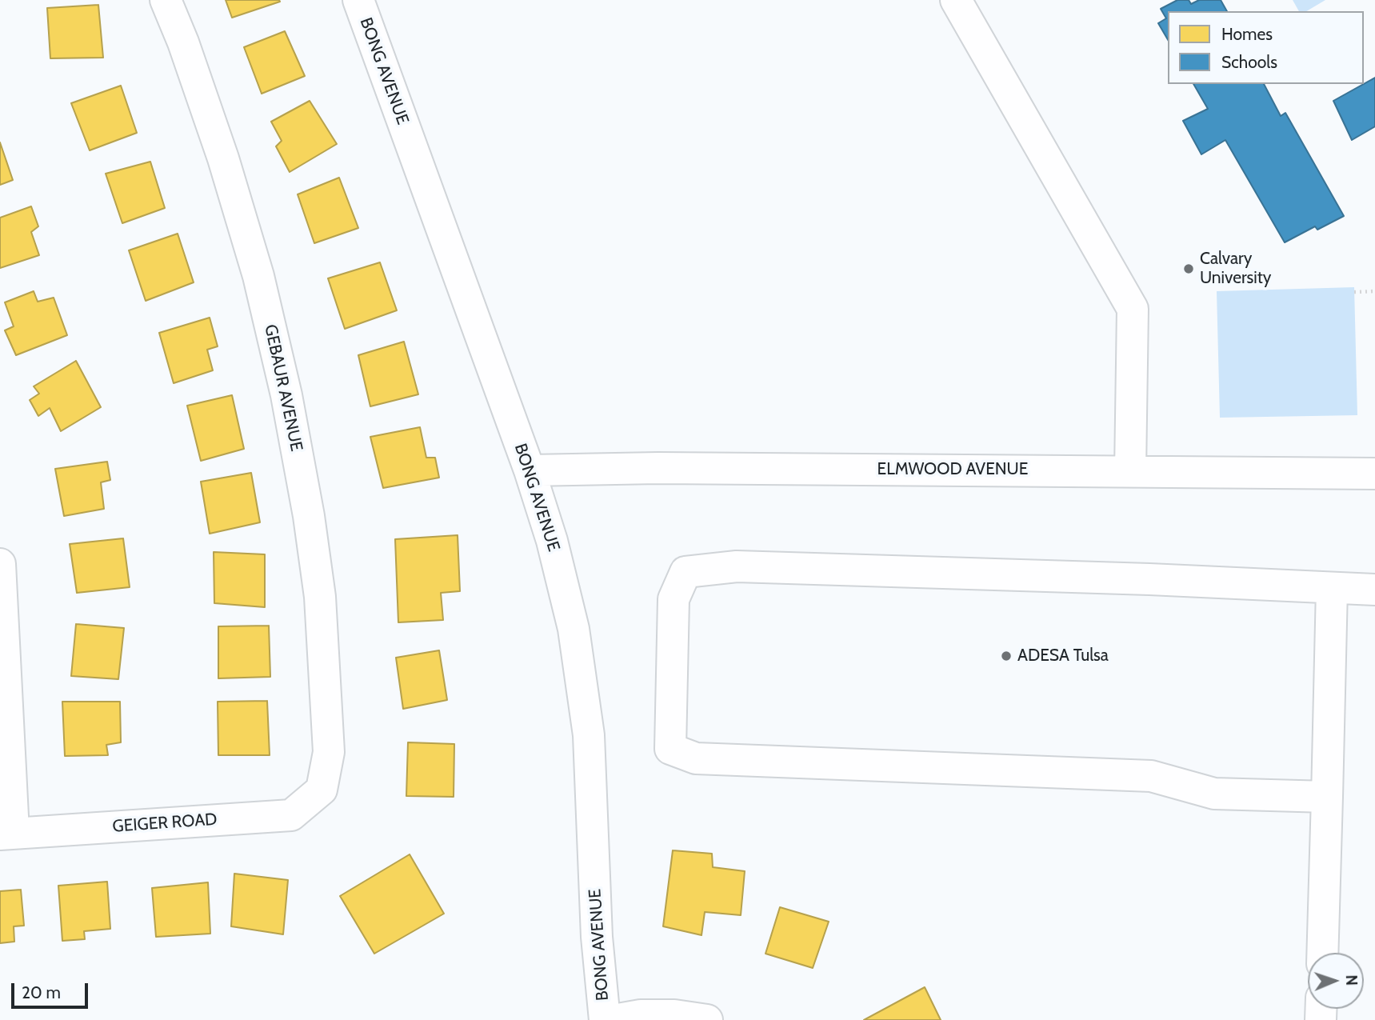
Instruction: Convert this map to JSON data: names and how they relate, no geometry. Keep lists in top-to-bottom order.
{
  "streets": {
    "street": [
      "BONG AVENUE",
      "GEBAUR AVENUE",
      "ELMWOOD AVENUE",
      "GEIGER ROAD"
    ]
  },
  "crossings": [
    ["BONG AVENUE", "ELMWOOD AVENUE"],
    ["GEBAUR AVENUE", "GEIGER ROAD"]
  ],
  "places": ["Calvary University", "ADESA Tulsa"],
  "legend": ["Homes", "Schools"],
  "scale_bar": "20 m",
  "north": "right"
}
